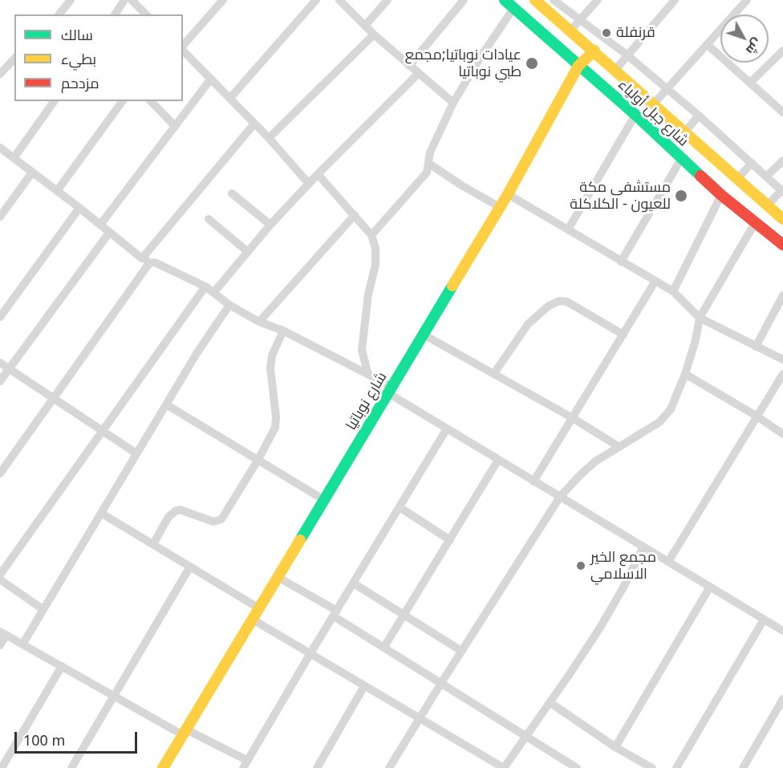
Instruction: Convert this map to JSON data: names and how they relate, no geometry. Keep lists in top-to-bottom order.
{
  "streets": {
    "street": ["شارع جبل أولياء", "شارع نوباتيا"]
  },
  "crossings": [
    ["شارع جبل أولياء", "شارع نوباتيا"]
  ],
  "places": [
    "قرنفلة",
    "عيادات نوباتيا;مجمع طبي نوباتيا",
    "مستشفى مكة للعيون - الكلاكلة",
    "مجمع الخير الاسلامي"
  ],
  "legend": ["سالك", "بطيء", "مزدحم"],
  "scale_bar": "100 m",
  "north": "bottom right"
}
